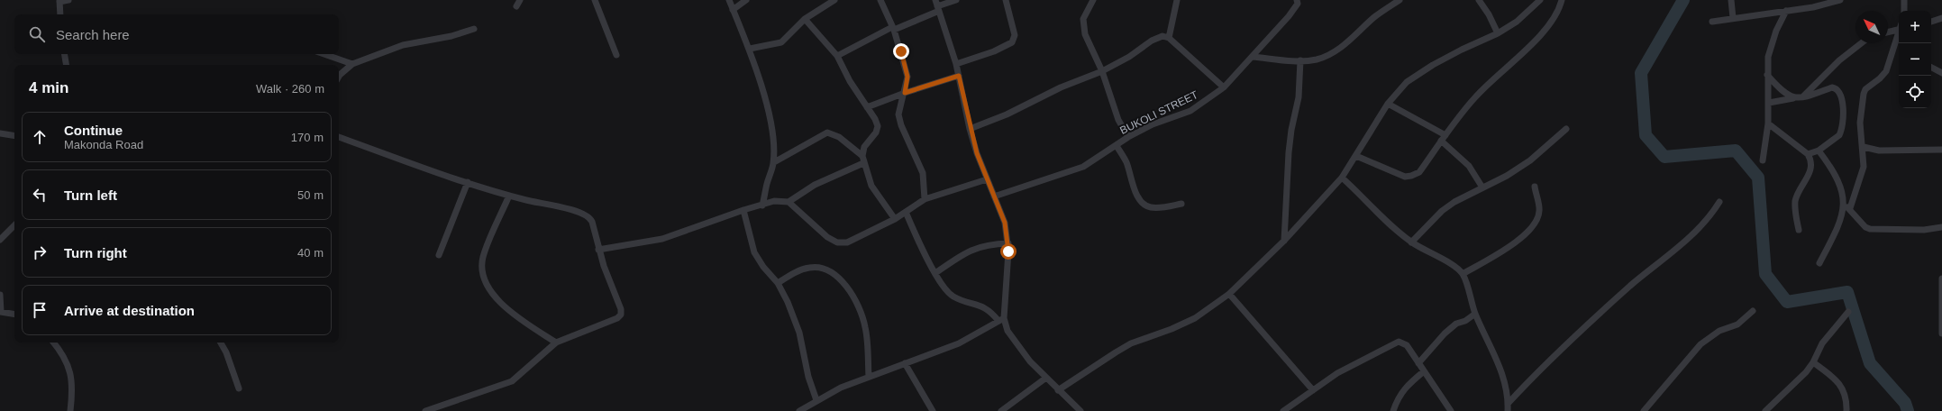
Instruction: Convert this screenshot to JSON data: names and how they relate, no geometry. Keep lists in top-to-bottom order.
{
  "streets": {
    "street": ["BUKOLI STREET"]
  },
  "north": "top left",
  "page": {
    "map_buttons": ["+", "−"],
    "search": "Search here",
    "heading": ["4 min", "Walk · 260 m"],
    "list": [
      ["Continue", "Makonda Road", "170 m"],
      ["Turn left", "50 m"],
      ["Turn right", "40 m"],
      "Arrive at destination"
    ]
  }
}
